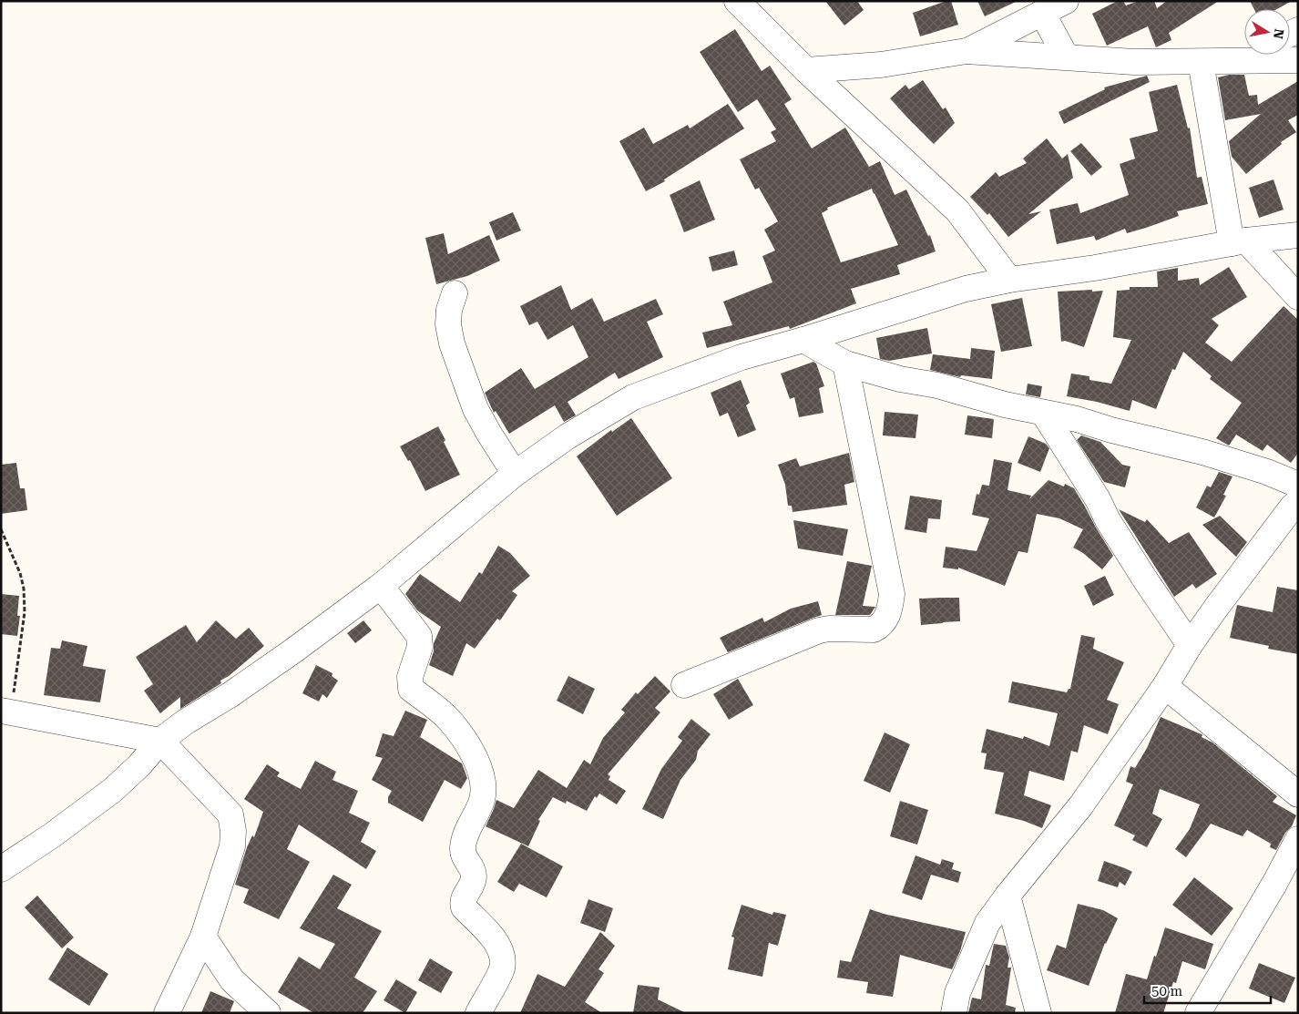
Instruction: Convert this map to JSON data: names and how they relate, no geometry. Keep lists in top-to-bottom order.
{
  "scale_bar": "50 m",
  "north": "right"
}
